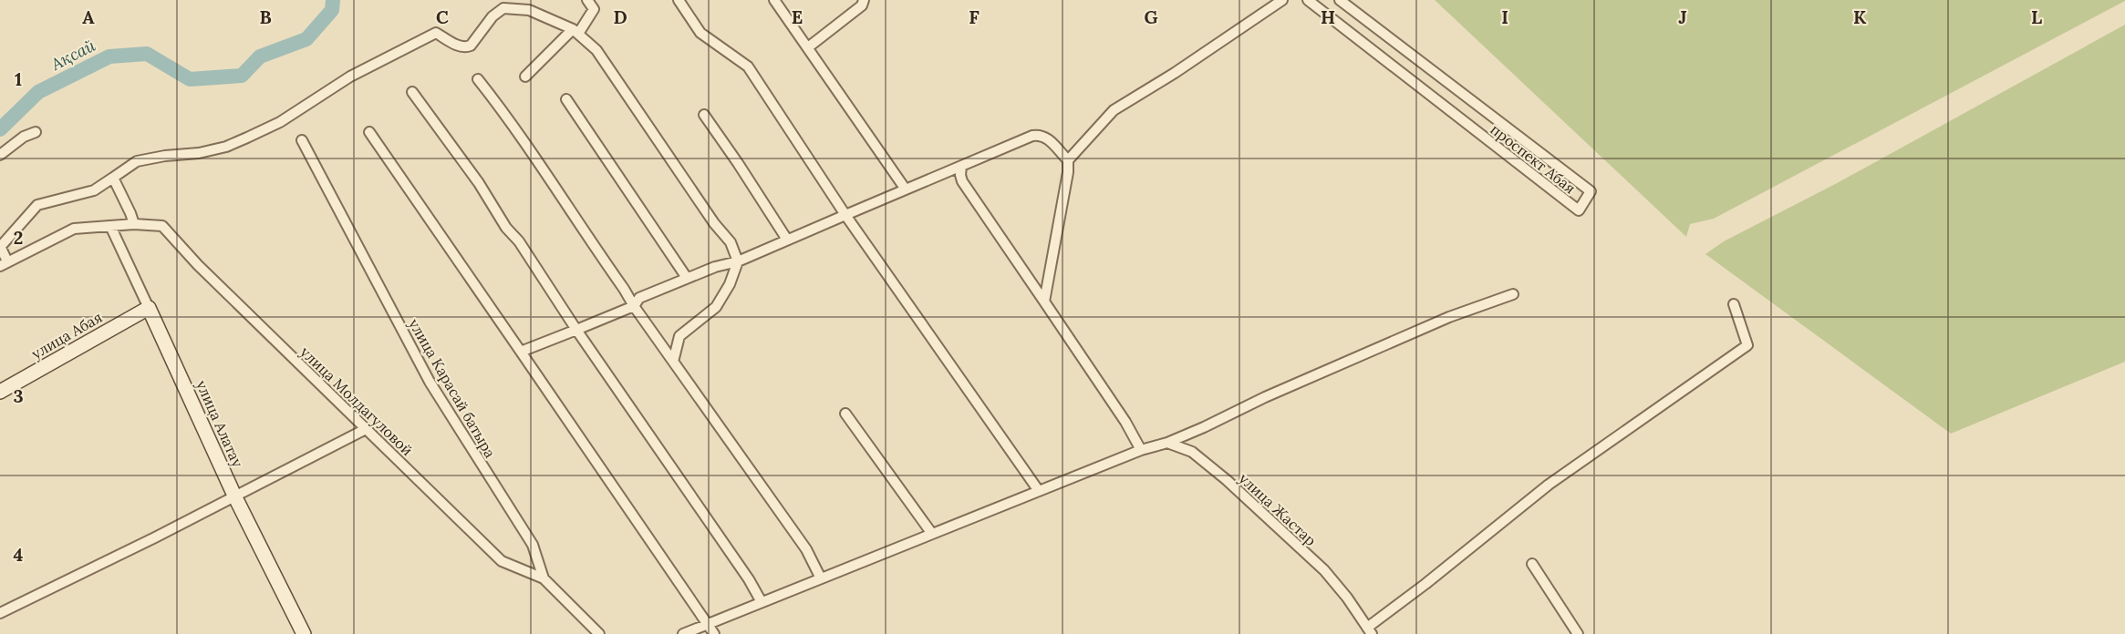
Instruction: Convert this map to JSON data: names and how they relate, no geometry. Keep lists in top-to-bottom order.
{
  "streets": {
    "street": [
      "проспект Абая",
      "улица Абая",
      "улица Карасай батыра",
      "улица Молдагуловой",
      "улица Алатау",
      "улица Жастар"
    ]
  },
  "crossings": [
    ["улица Абая", "улица Алатау"],
    ["улица Карасай батыра", "улица Молдагуловой"]
  ],
  "water": ["Ақсай"],
  "grid": {
    "columns": [
      "A",
      "B",
      "C",
      "D",
      "E",
      "F",
      "G",
      "H",
      "I",
      "J",
      "K",
      "L"
    ],
    "rows": [
      "1",
      "2",
      "3",
      "4"
    ]
  }
}
